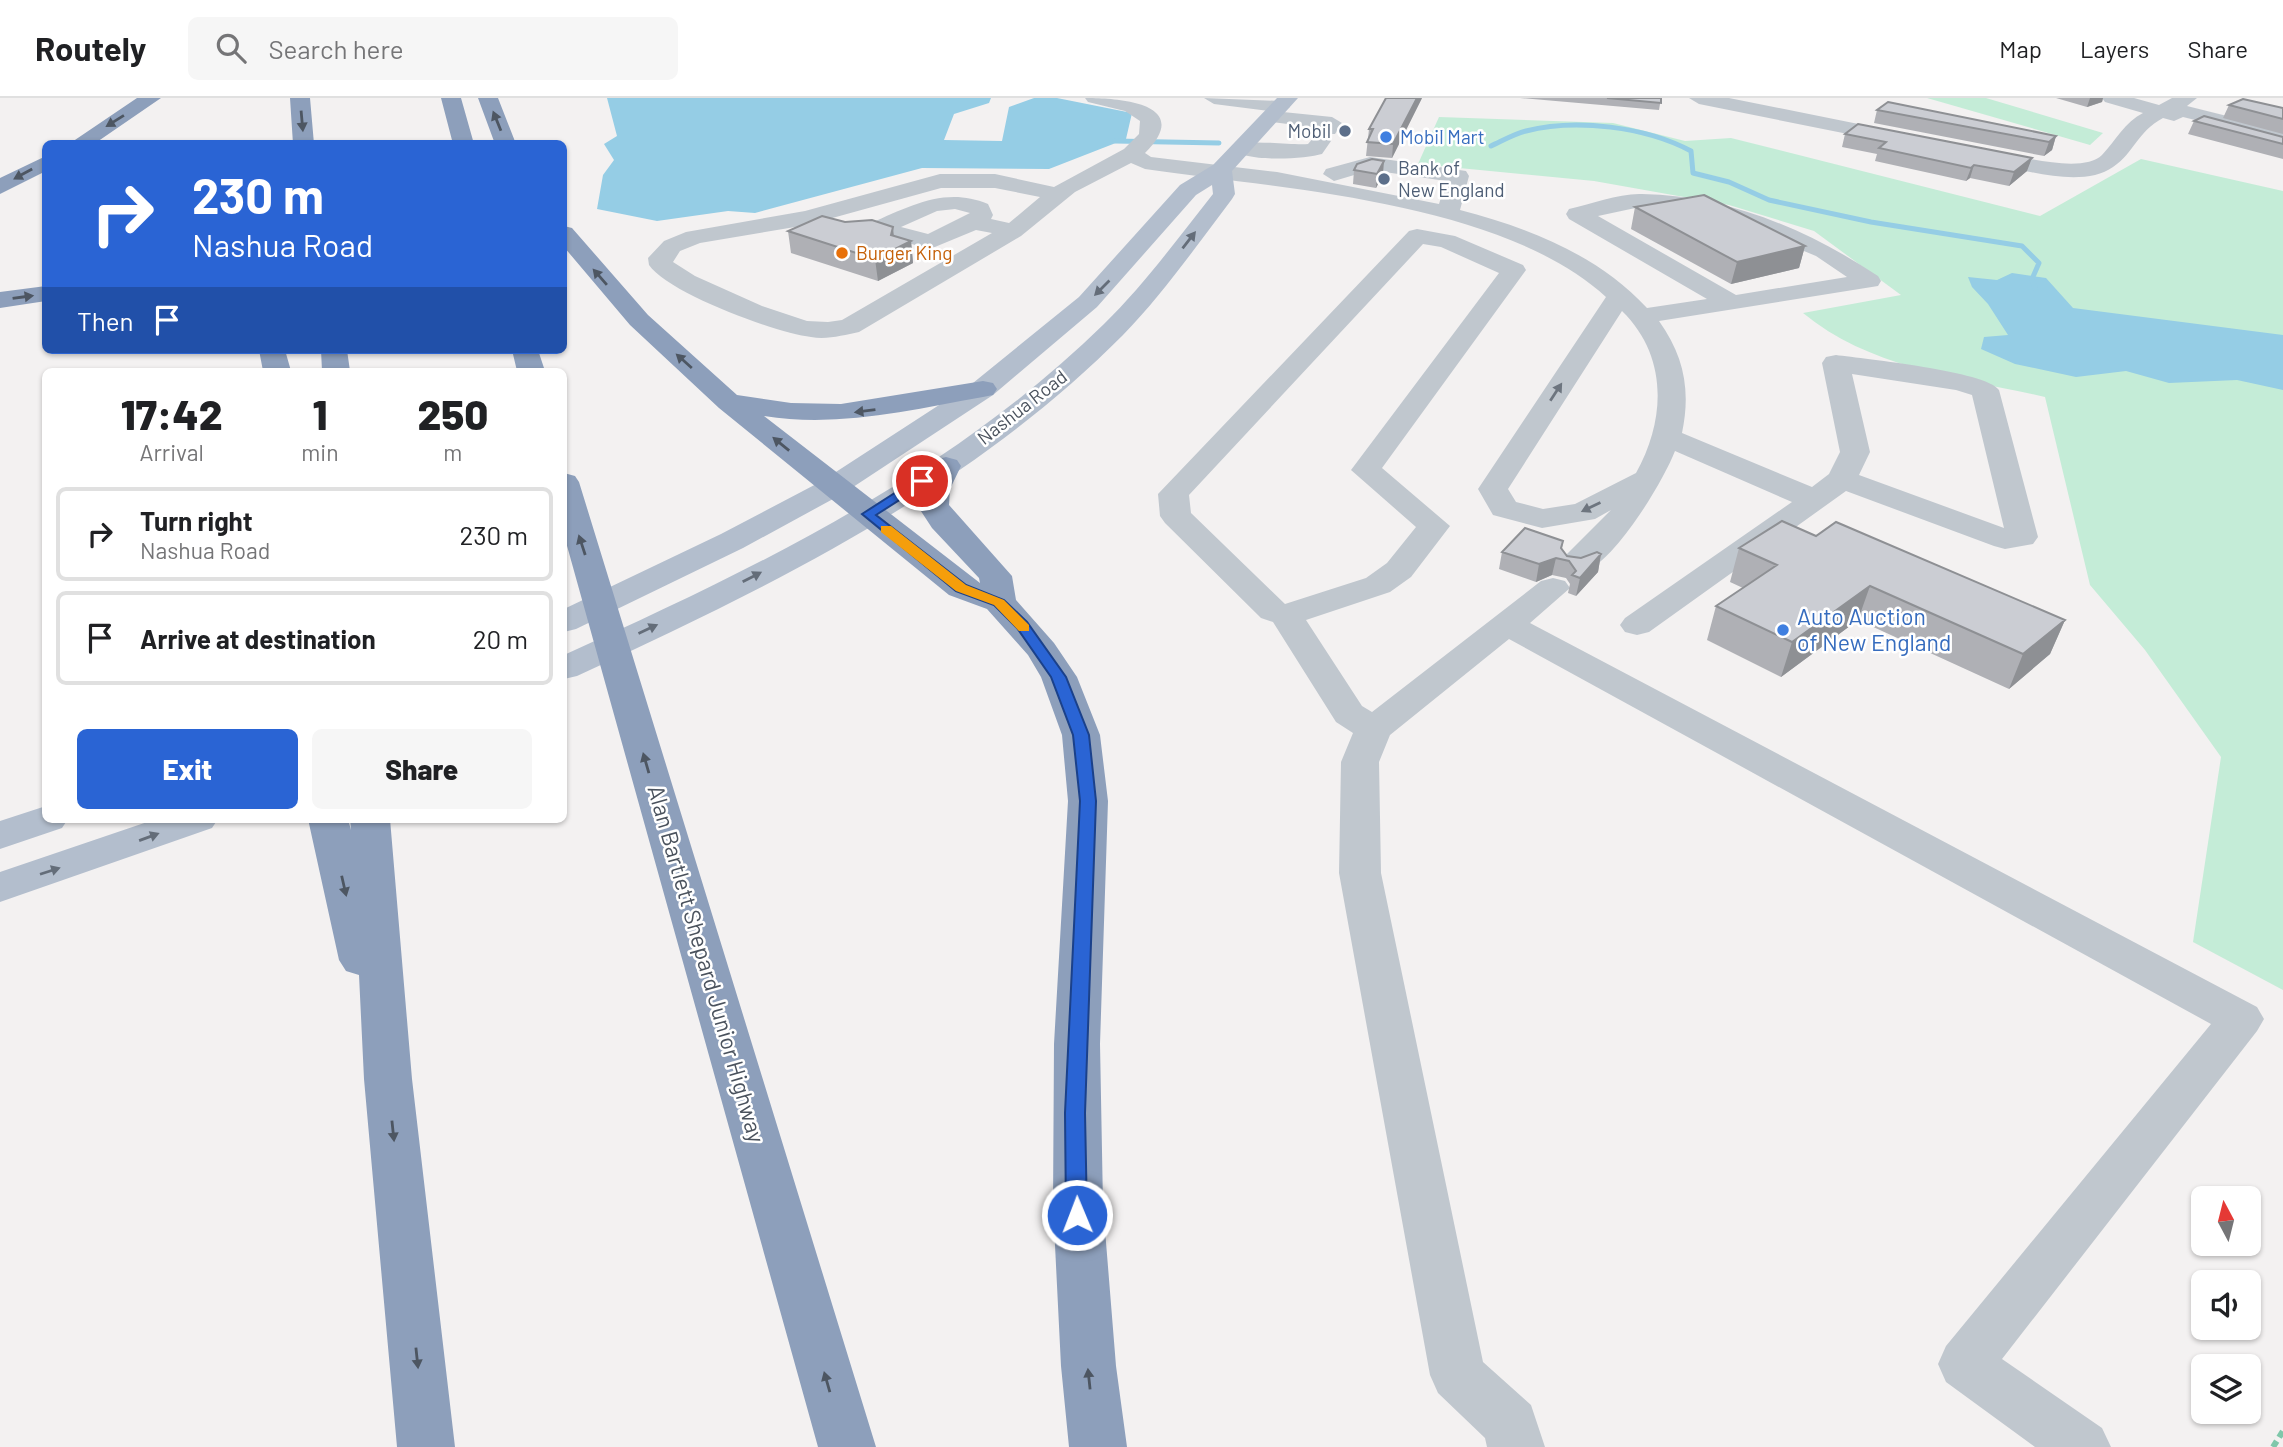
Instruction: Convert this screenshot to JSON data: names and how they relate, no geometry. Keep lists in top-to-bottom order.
{
  "streets": {
    "highway": ["Alan Bartlett Shepard Junior Highway"],
    "main road": ["Nashua Road"]
  },
  "places": [
    "Mobil",
    "Mobil Mart",
    "Bank of New England",
    "Burger King",
    "Auto Auction of New England"
  ],
  "north": "top",
  "page": {
    "header": "Routely",
    "search": "Search here",
    "nav": ["Map", "Layers", "Share"],
    "turn": ["230 m", "Nashua Road"],
    "then": "Then",
    "eta": [
      "17:42",
      "Arrival",
      "1",
      "min",
      "250",
      "m"
    ],
    "list": [
      {
        "name": "Turn right",
        "note": "Nashua Road",
        "value": "230 m"
      },
      {
        "name": "Arrive at destination",
        "value": "20 m"
      }
    ],
    "buttons": ["Exit", "Share"]
  }
}
